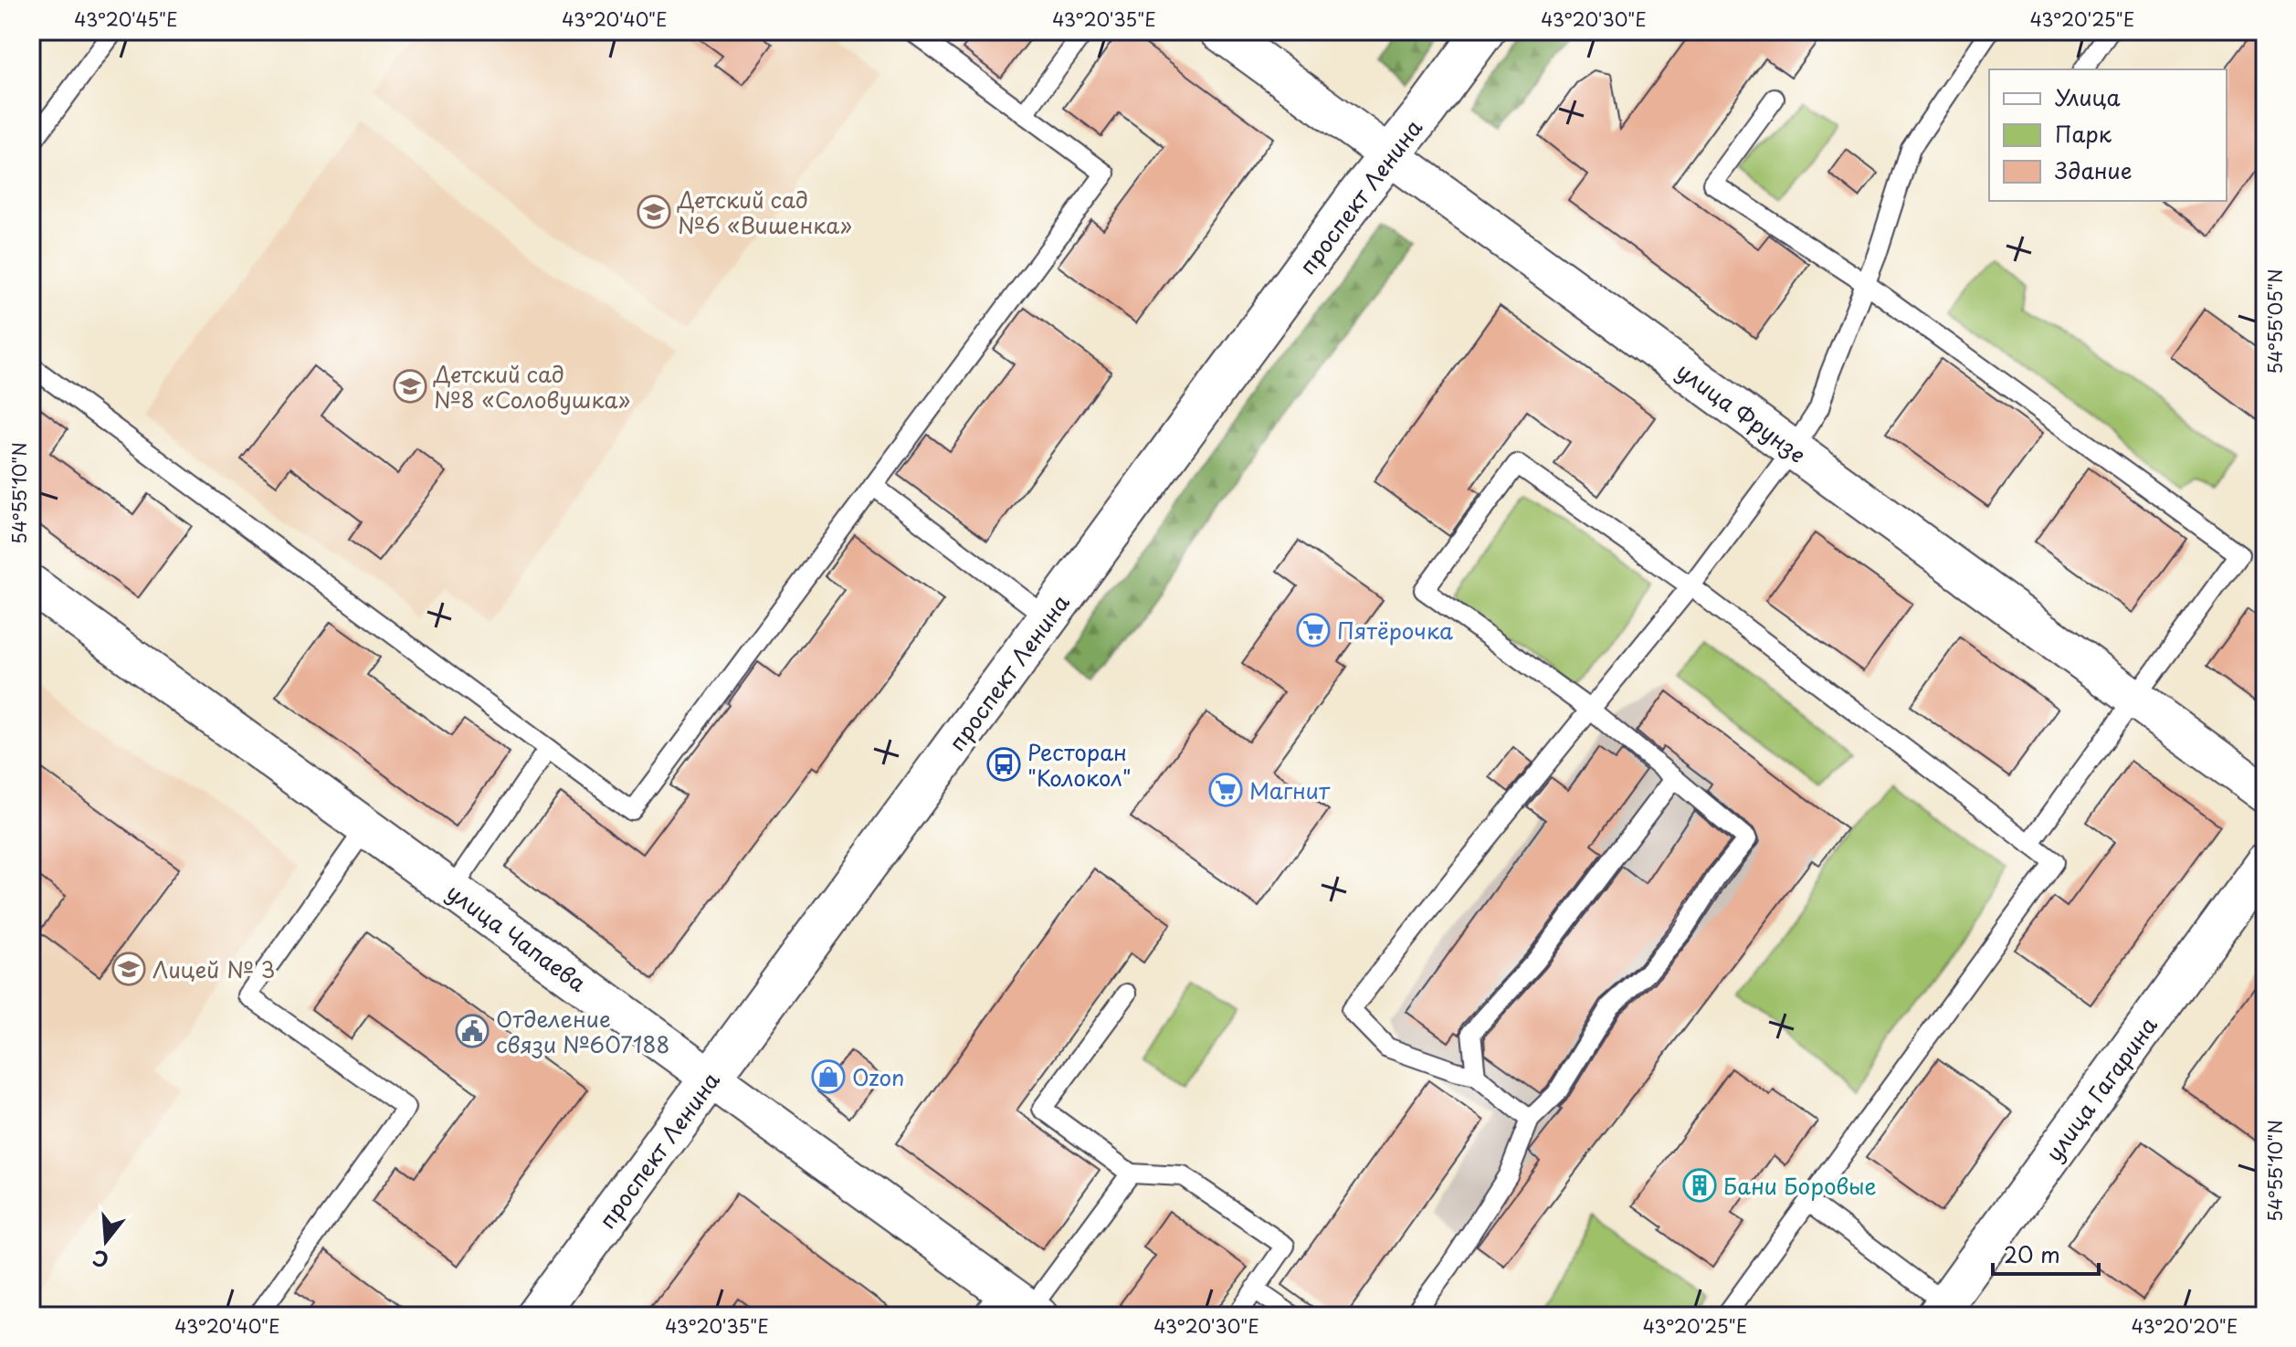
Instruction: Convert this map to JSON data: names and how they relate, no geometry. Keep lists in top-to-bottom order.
{
  "streets": {
    "street": [
      "проспект Ленина",
      "улица Фрунзе",
      "улица Чапаева",
      "улица Гагарина"
    ]
  },
  "crossings": [
    ["проспект Ленина", "улица Фрунзе"],
    ["проспект Ленина", "улица Чапаева"]
  ],
  "places": {
    "school or university": ["Детский сад №6 «Вишенка»", "Детский сад №8 «Соловушка»", "Лицей № 3"],
    "supermarket": ["Пятёрочка", "Магнит"],
    "bus stop": ["Ресторан \"Колокол\""],
    "public building": ["Отделение связи №607188"],
    "shop": ["Ozon"],
    "building": ["Бани Боровые"]
  },
  "legend": ["Улица", "Парк", "Здание"],
  "scale_bar": "20 m",
  "north": "bottom",
  "coordinates": [
    "43°20'45\"E",
    "43°20'40\"E",
    "43°20'35\"E",
    "43°20'30\"E",
    "43°20'25\"E",
    "54°55'05\"N",
    "54°55'10\"N",
    "43°20'20\"E"
  ]
}
